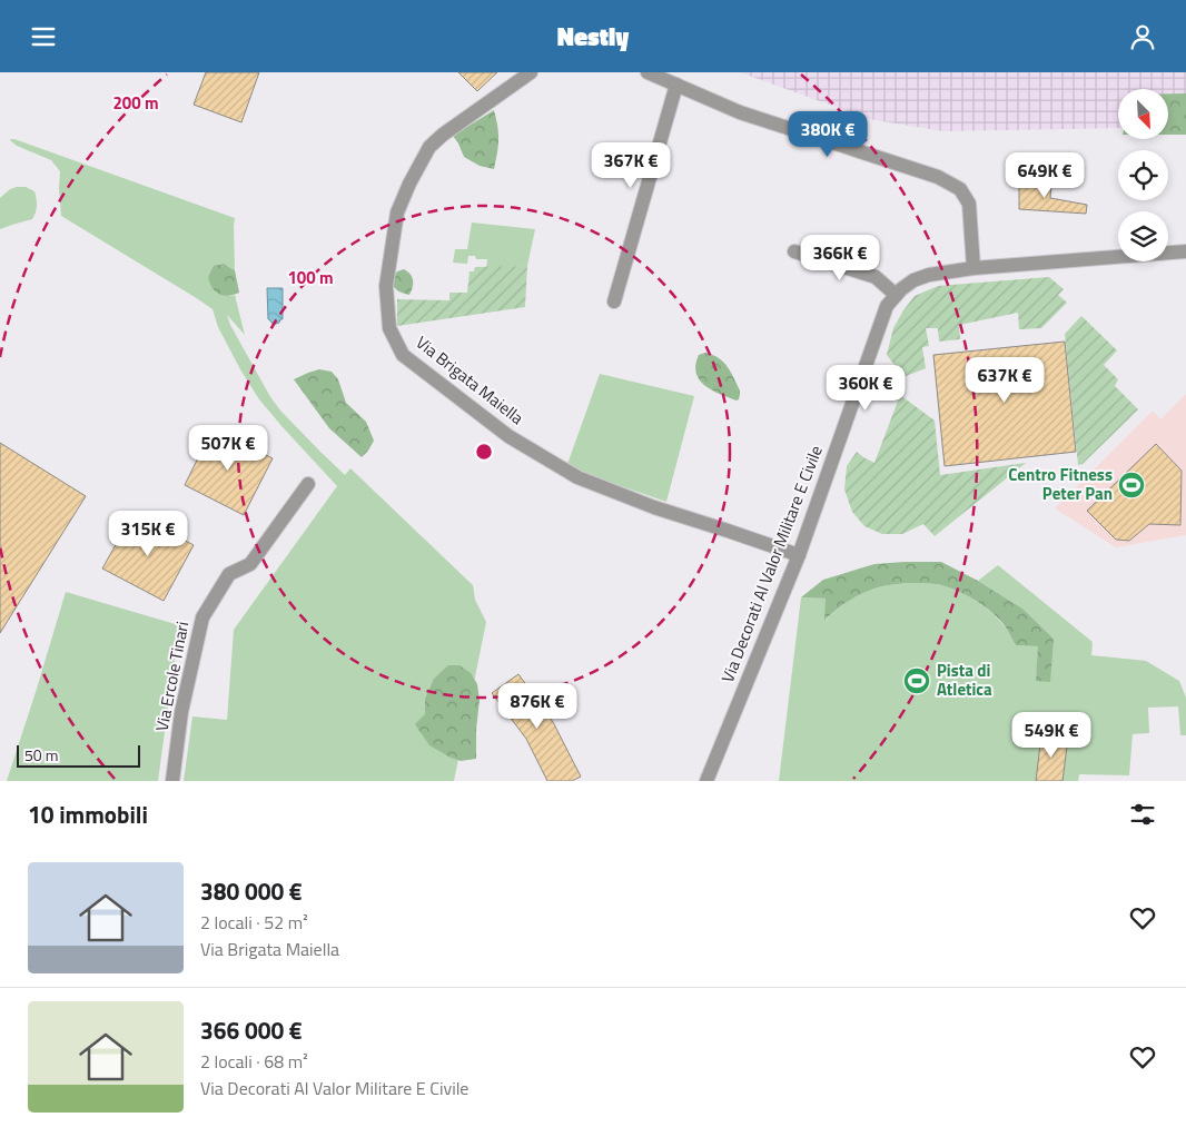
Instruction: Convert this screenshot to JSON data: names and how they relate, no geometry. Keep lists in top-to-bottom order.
{
  "streets": {
    "street": ["Via Brigata Maiella", "Via Decorati Al Valor Militare E Civile", "Via Ercole Tinari"]
  },
  "crossings": [
    ["Via Brigata Maiella", "Via Decorati Al Valor Militare E Civile"]
  ],
  "places": {
    "sports": ["Centro Fitness Peter Pan", "Pista di Atletica"]
  },
  "scale_bar": "50 m",
  "north": "bottom right",
  "page": {
    "header": "Nestly",
    "price": [
      "380K €",
      "367K €",
      "649K €",
      "366K €",
      "637K €",
      "360K €",
      "507K €",
      "315K €",
      "876K €",
      "549K €"
    ],
    "scale": "50 m",
    "heading": "10 immobili",
    "list": [
      {
        "name": "380 000 €",
        "note": "2 locali · 52 m² · Via Brigata Maiella"
      },
      {
        "name": "366 000 €",
        "note": "2 locali · 68 m² · Via Decorati Al Valor Militare E Civile"
      }
    ]
  },
  "rings": ["200 m", "100 m"]
}
